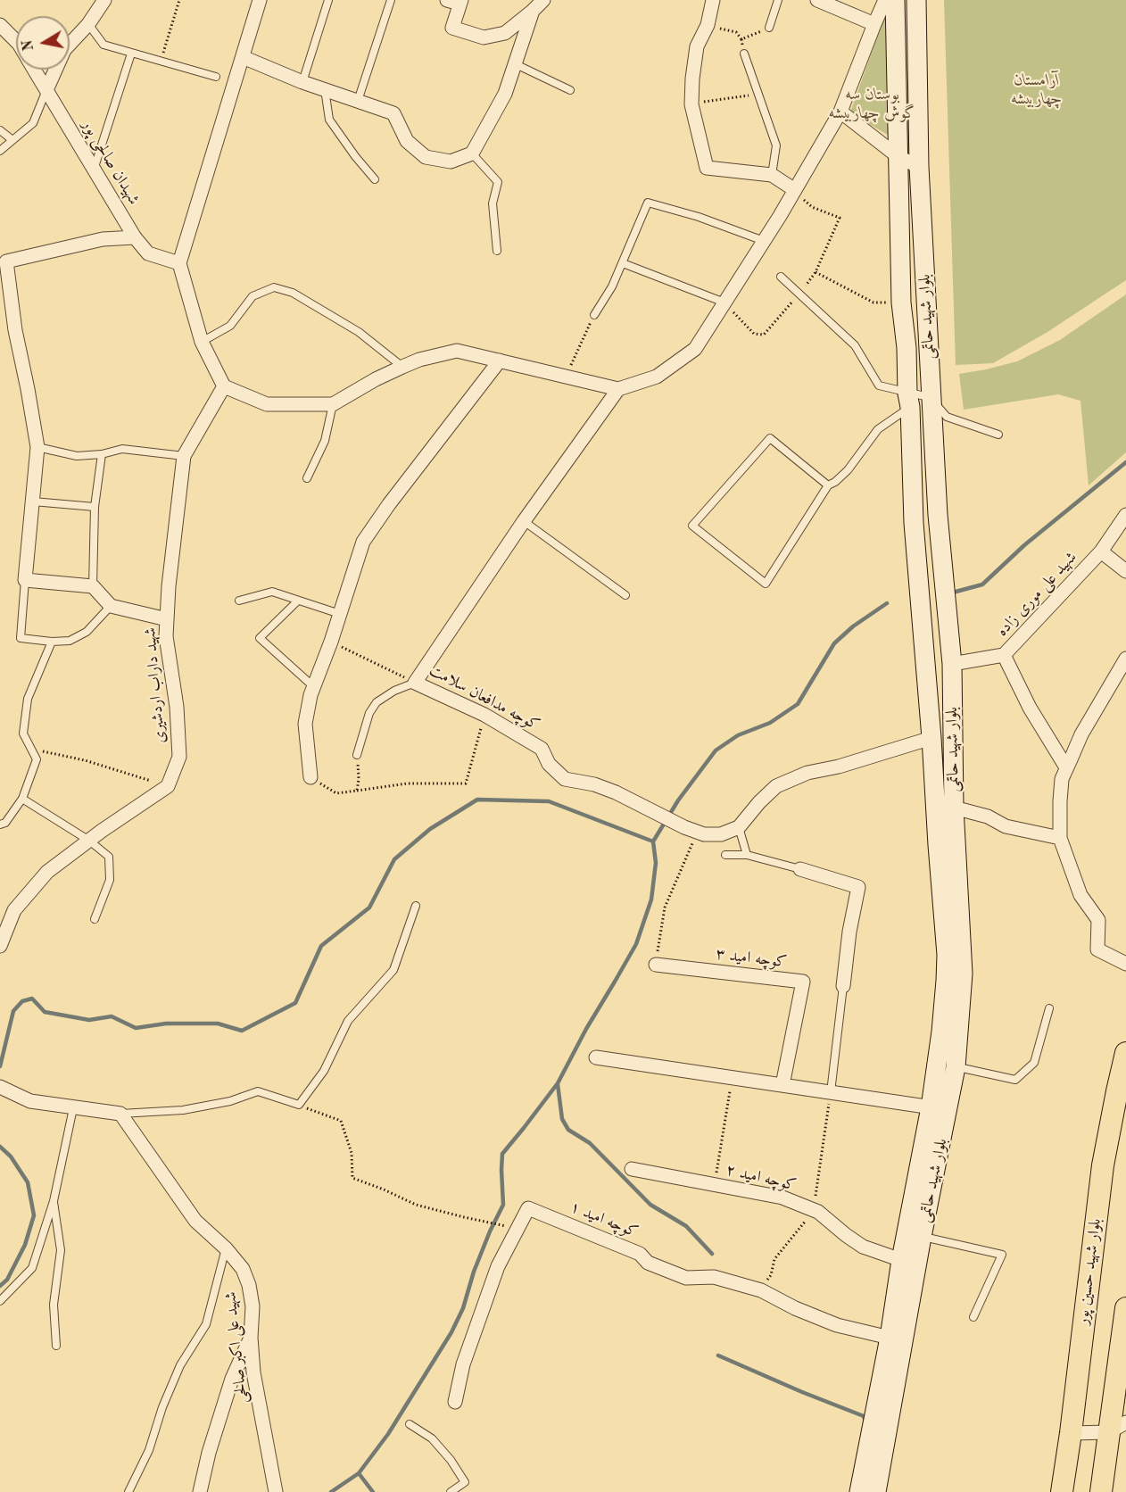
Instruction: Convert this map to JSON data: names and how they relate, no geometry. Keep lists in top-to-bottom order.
{
  "streets": {
    "main road": ["بلوار شهید حاتمی", "بلوار شهيد حسین پور"],
    "street": [
      "شهیدان صالحی پور",
      "شهید علی موری زاده",
      "شهید داراب اردشیری",
      "کوچه مدافعان سلامت",
      "کوچه امید ۳",
      "کوچه امید ۲",
      "کوچه امید ۱",
      "شهید علی اکبر صالحی"
    ]
  },
  "crossings": [
    ["بلوار شهید حاتمی", "شهید علی موری زاده"],
    ["بلوار شهید حاتمی", "کوچه امید ۲"],
    ["بلوار شهید حاتمی", "کوچه امید ۱"]
  ],
  "parks": ["آرامستان چهاربیشه", "بوستان سه گوش چهاربیشه"],
  "north": "left"
}
